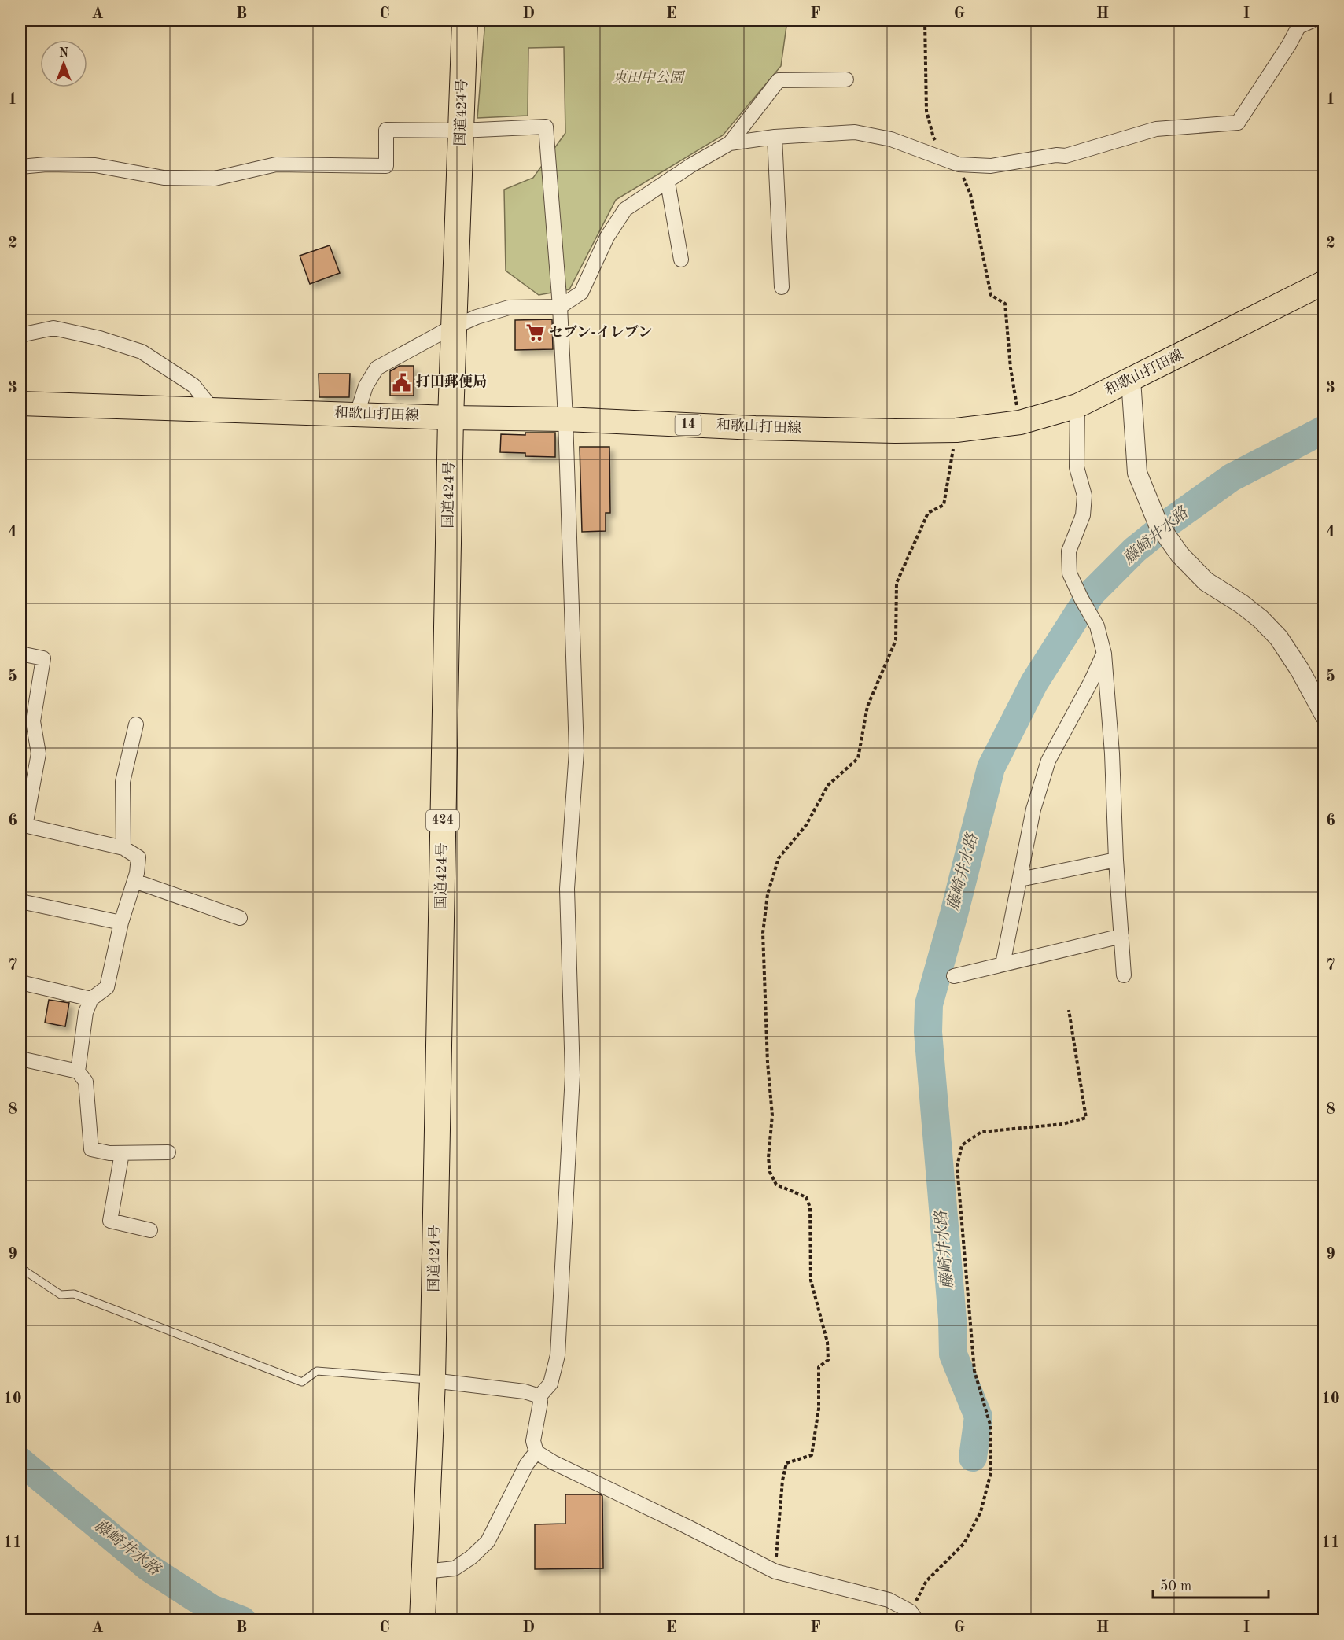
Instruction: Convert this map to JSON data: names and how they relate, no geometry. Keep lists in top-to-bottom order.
{
  "streets": {
    "highway": ["国道424号", "424"],
    "main road": ["和歌山打田線", "14"]
  },
  "crossings": [
    ["国道424号", "和歌山打田線"]
  ],
  "water": ["藤崎井水路"],
  "parks": ["東田中公園"],
  "places": {
    "supermarket": ["セブン-イレブン"],
    "public building": ["打田郵便局"]
  },
  "scale_bar": "50 m",
  "north": "top",
  "grid": {
    "columns": [
      "A",
      "B",
      "C",
      "D",
      "E",
      "F",
      "G",
      "H",
      "I"
    ],
    "rows": [
      "1",
      "2",
      "3",
      "4",
      "5",
      "6",
      "7",
      "8",
      "9",
      "10",
      "11"
    ]
  }
}
